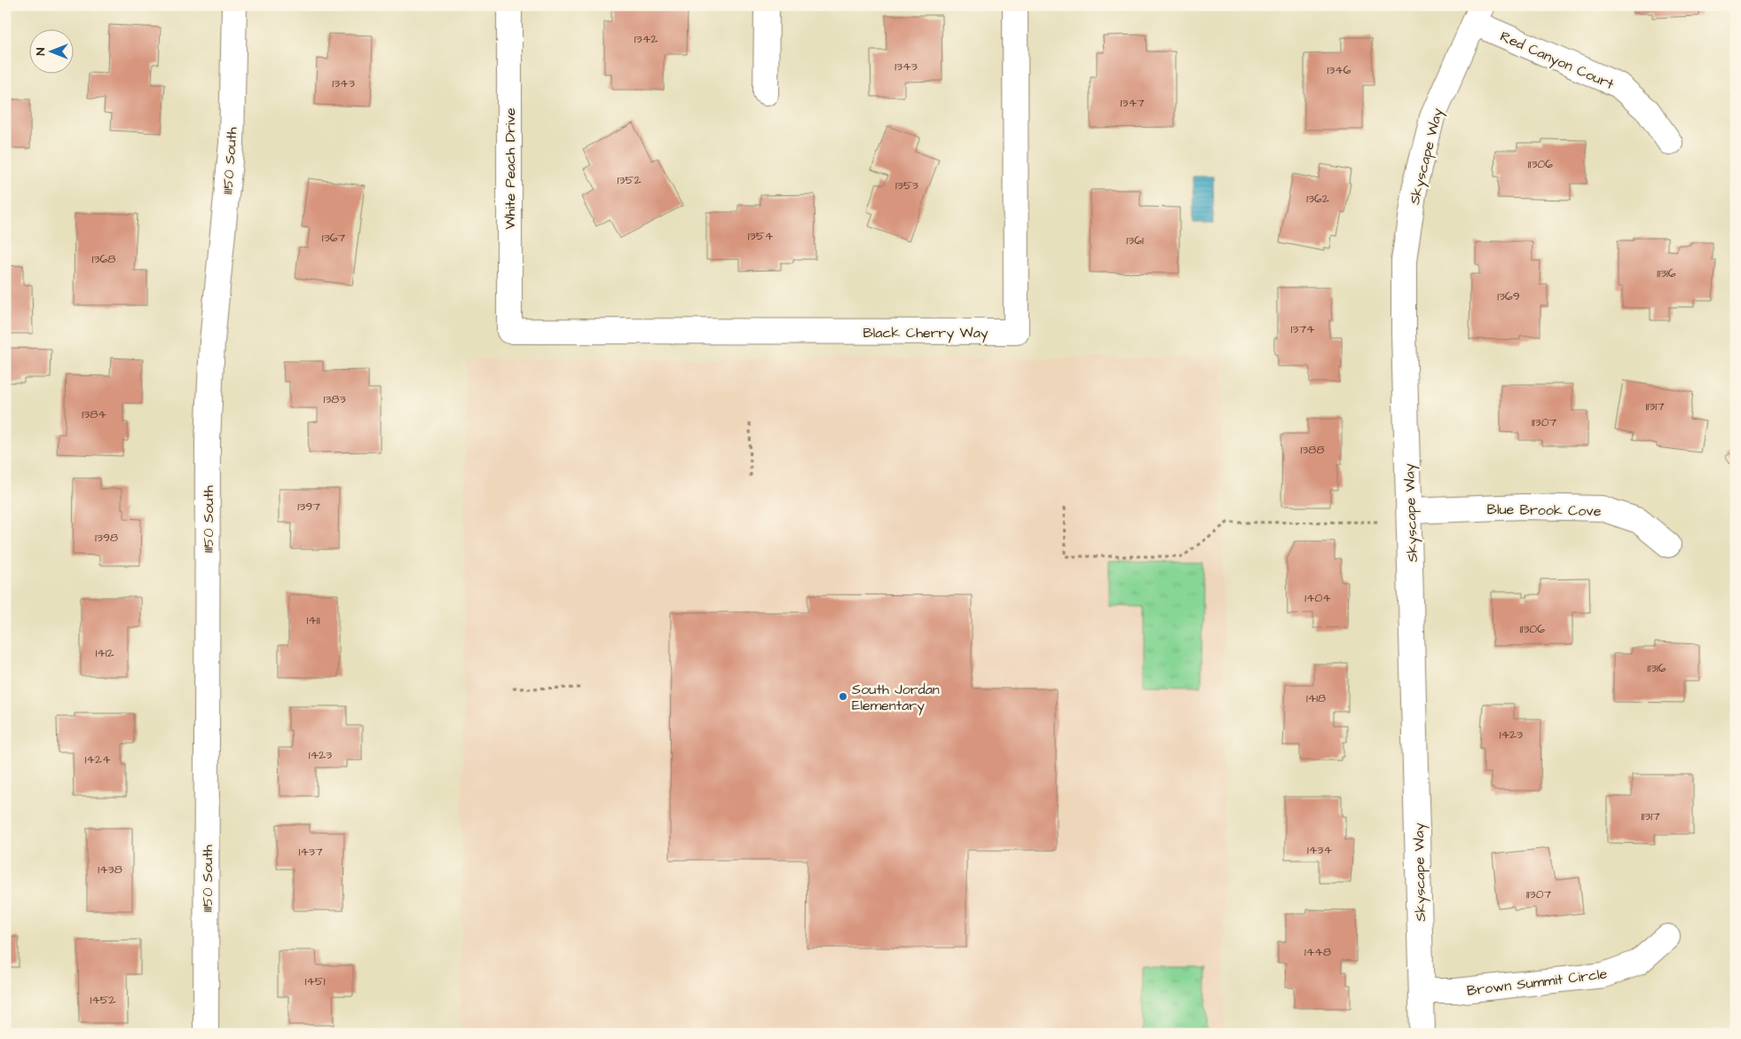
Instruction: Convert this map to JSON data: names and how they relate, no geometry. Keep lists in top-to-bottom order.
{
  "streets": {
    "street": [
      "Red Canyon Court",
      "Skyscape Way",
      "11150 South",
      "White Peach Drive",
      "Black Cherry Way",
      "Blue Brook Cove",
      "Brown Summit Circle"
    ]
  },
  "crossings": [
    ["Red Canyon Court", "Skyscape Way"],
    ["Skyscape Way", "Blue Brook Cove"],
    ["Skyscape Way", "Brown Summit Circle"],
    ["White Peach Drive", "Black Cherry Way"]
  ],
  "places": ["South Jordan Elementary"],
  "house_numbers": [
    "1342",
    "1343",
    "1346",
    "1343",
    "1347",
    "11306",
    "1352",
    "1353",
    "1362",
    "1354",
    "1367",
    "1361",
    "1368",
    "11316",
    "1369",
    "1374",
    "1383",
    "11317",
    "1384",
    "11307",
    "1388",
    "1397",
    "1398",
    "1404",
    "1411",
    "11306",
    "1412",
    "11316",
    "1418",
    "1423",
    "1423",
    "1424",
    "11317",
    "1434",
    "1437",
    "1438",
    "11307",
    "1448",
    "1451",
    "1452"
  ],
  "north": "left"
}
